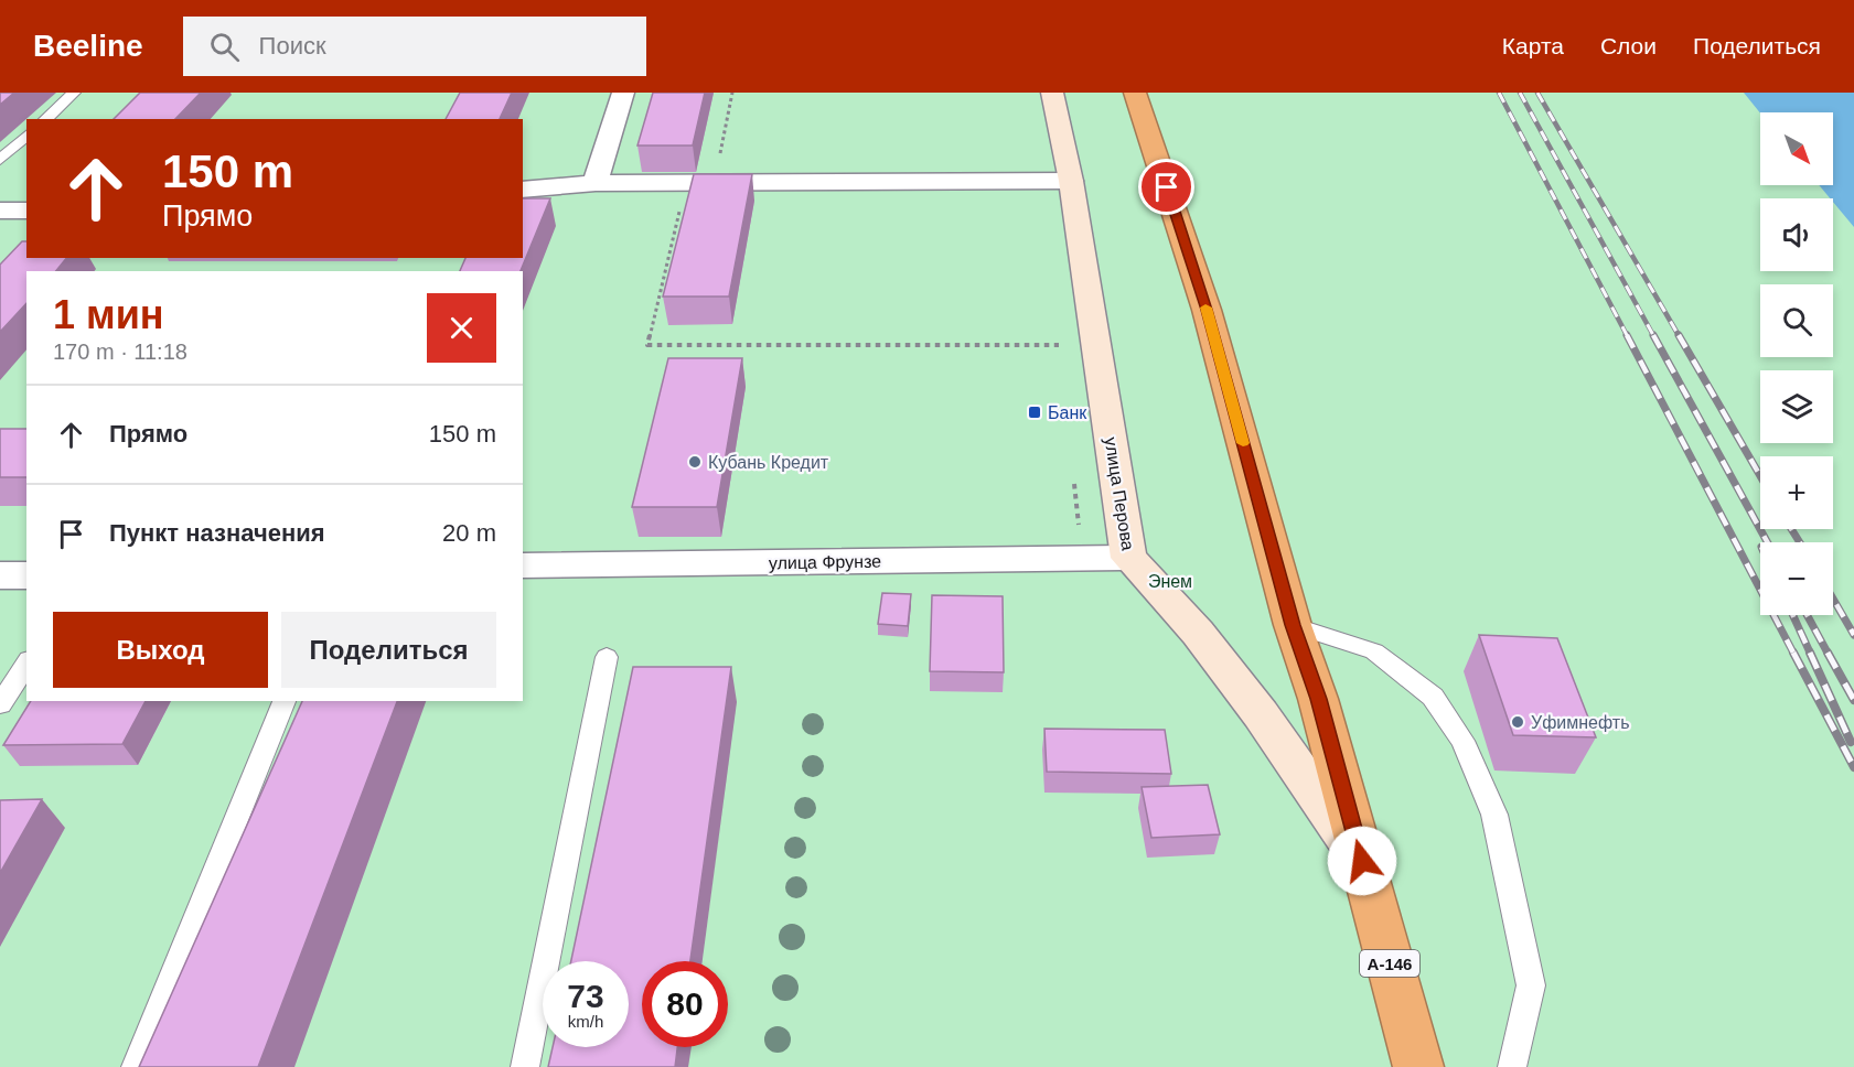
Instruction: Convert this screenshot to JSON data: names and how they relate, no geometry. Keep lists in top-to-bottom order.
{
  "streets": {
    "highway": ["улица Перова", "А-146"],
    "street": ["улица Фрунзе"]
  },
  "crossings": [
    ["улица Перова", "улица Фрунзе"]
  ],
  "parks": ["Энем"],
  "places": {
    "transit": ["Банк"],
    "other": ["Кубань Кредит", "Уфимнефть"]
  },
  "north": "bottom right",
  "page": {
    "header": "Beeline",
    "search": "Поиск",
    "nav": ["Карта", "Слои", "Поделиться"],
    "map_buttons": ["+", "−"],
    "turn": ["150 m", "Прямо"],
    "heading": ["1 мин", "170 m · 11:18"],
    "list": [
      {
        "name": "Прямо",
        "value": "150 m"
      },
      {
        "name": "Пункт назначения",
        "value": "20 m"
      }
    ],
    "buttons": ["Выход", "Поделиться"],
    "speed": "73 km/h",
    "limit": "80"
  }
}
